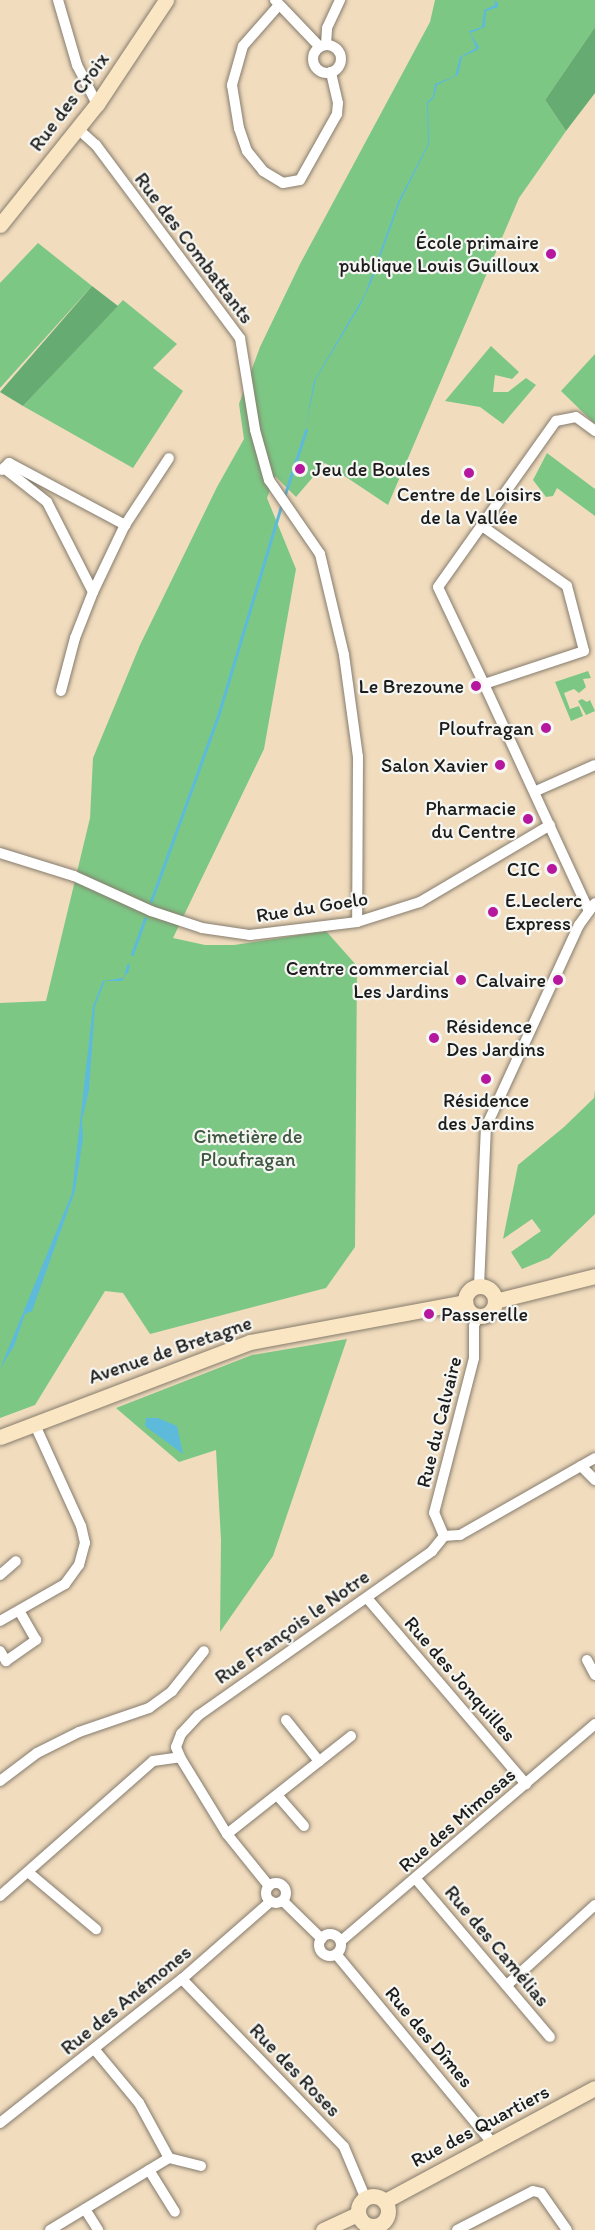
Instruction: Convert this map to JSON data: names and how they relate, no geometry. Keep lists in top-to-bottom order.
{
  "streets": {
    "street": [
      "Rue des Croix",
      "Rue des Combattants",
      "Rue du Goelo",
      "Avenue de Bretagne",
      "Rue du Calvaire",
      "Rue François le Notre",
      "Rue des Jonquilles",
      "Rue des Mimosas",
      "Rue des Camélias",
      "Rue des Anémones",
      "Rue des Dîmes",
      "Rue des Roses",
      "Rue des Quartiers"
    ]
  },
  "crossings": [
    ["Rue des Croix", "Rue des Combattants"],
    ["Rue des Combattants", "Rue du Goelo"],
    ["Avenue de Bretagne", "Rue du Calvaire"],
    ["Rue du Calvaire", "Rue François le Notre"],
    ["Rue François le Notre", "Rue des Jonquilles"],
    ["Rue des Jonquilles", "Rue des Mimosas"],
    ["Rue des Mimosas", "Rue des Camélias"],
    ["Rue des Anémones", "Rue des Roses"],
    ["Rue des Dîmes", "Rue des Quartiers"],
    ["Rue des Roses", "Rue des Quartiers"]
  ],
  "parks": ["Cimetière de Ploufragan"],
  "places": [
    "École primaire publique Louis Guilloux",
    "Jeu de Boules",
    "Centre de Loisirs de la Vallée",
    "Le Brezoune",
    "Ploufragan",
    "Salon Xavier",
    "Pharmacie du Centre",
    "CIC",
    "E.Leclerc Express",
    "Centre commercial Les Jardins",
    "Calvaire",
    "Résidence Des Jardins",
    "Résidence des Jardins",
    "Passerelle"
  ]
}
